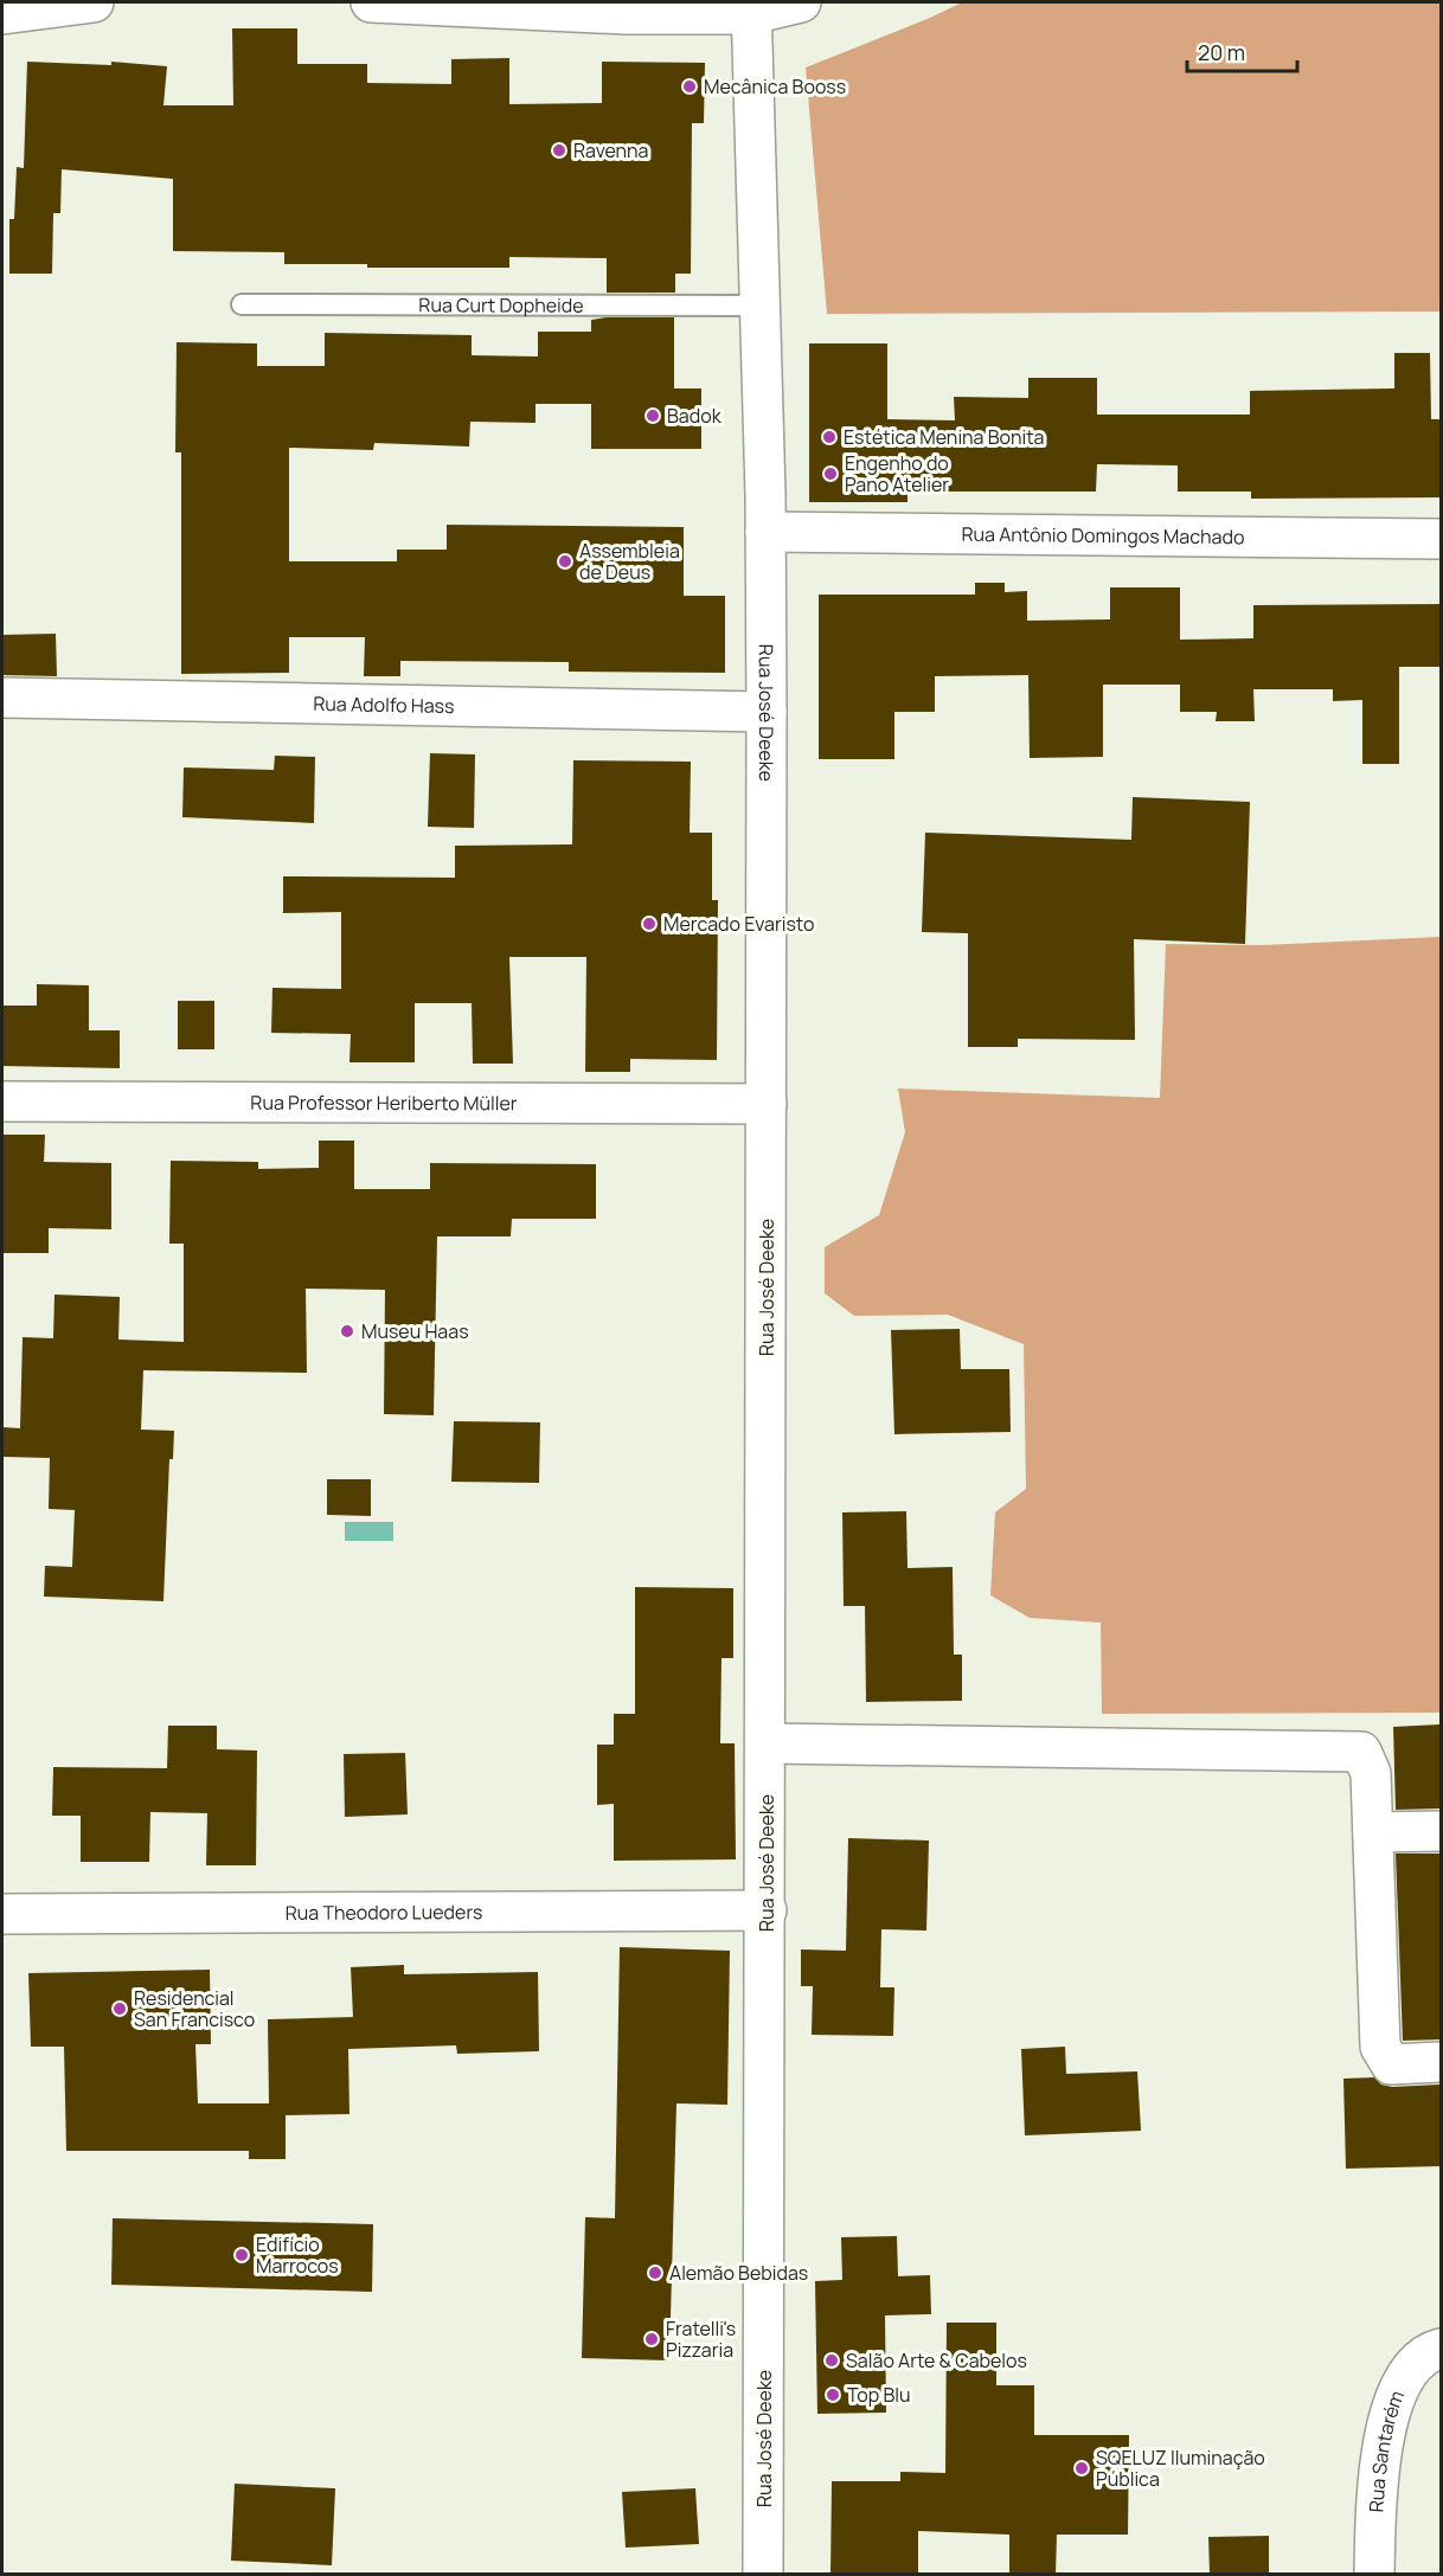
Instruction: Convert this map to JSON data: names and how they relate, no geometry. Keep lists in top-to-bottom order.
{
  "streets": {
    "street": [
      "Rua Antônio Domingos Machado",
      "Rua Adolfo Hass",
      "Rua José Deeke",
      "Rua Professor Heriberto Müller",
      "Rua Theodoro Lueders",
      "Rua Santarém"
    ],
    "lane": ["Rua Curt Dopheide"]
  },
  "crossings": [
    ["Rua Curt Dopheide", "Rua José Deeke"],
    ["Rua Antônio Domingos Machado", "Rua José Deeke"],
    ["Rua Adolfo Hass", "Rua José Deeke"],
    ["Rua José Deeke", "Rua Professor Heriberto Müller"],
    ["Rua José Deeke", "Rua Theodoro Lueders"]
  ],
  "places": [
    "Mecânica Booss",
    "Ravenna",
    "Badok",
    "Estética Menina Bonita",
    "Engenho do Pano Atelier",
    "Assembleia de Deus",
    "Mercado Evaristo",
    "Museu Haas",
    "Residencial San Francisco",
    "Edifício Marrocos",
    "Alemão Bebidas",
    "Fratelli's Pizzaria",
    "Salão Arte & Cabelos",
    "Top Blu",
    "SQELUZ Iluminação Pública"
  ],
  "scale_bar": "20 m"
}
